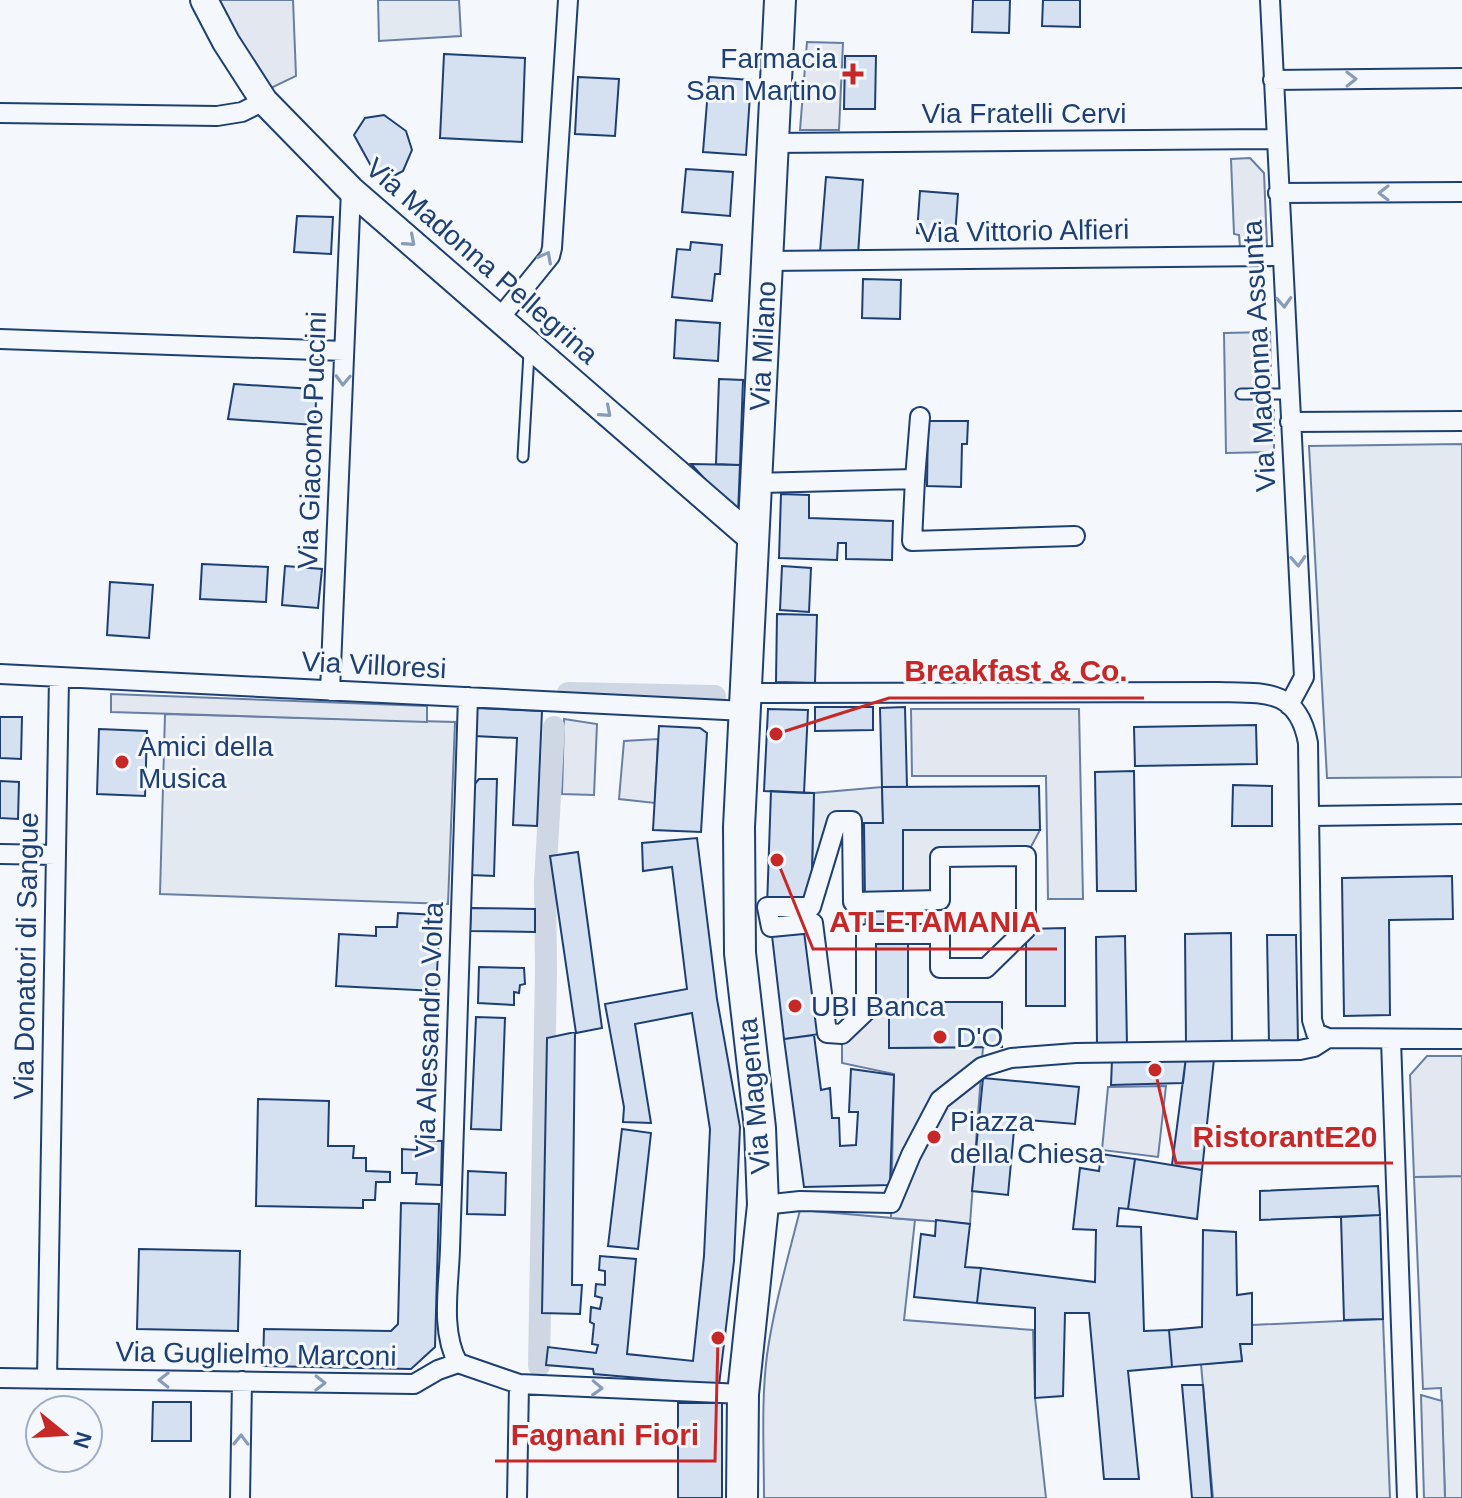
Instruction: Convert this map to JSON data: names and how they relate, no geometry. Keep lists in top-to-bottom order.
{
  "streets": {
    "main road": ["Via Milano", "Via Magenta"],
    "street": [
      "Via Fratelli Cervi",
      "Via Vittorio Alfieri",
      "Via Madonna Pellegrina",
      "Via Madonna Assunta",
      "Via Giacomo Puccini",
      "Via Villoresi",
      "Via Donatori di Sangue",
      "Via Alessandro Volta",
      "Via Guglielmo Marconi"
    ]
  },
  "crossings": [
    ["Via Fratelli Cervi", "Via Milano"],
    ["Via Fratelli Cervi", "Via Madonna Assunta"],
    ["Via Vittorio Alfieri", "Via Milano"],
    ["Via Vittorio Alfieri", "Via Madonna Assunta"],
    ["Via Madonna Pellegrina", "Via Milano"],
    ["Via Madonna Pellegrina", "Via Giacomo Puccini"],
    ["Via Milano", "Via Villoresi"],
    ["Via Milano", "Via Magenta"],
    ["Via Madonna Assunta", "Via Villoresi"],
    ["Via Giacomo Puccini", "Via Villoresi"],
    ["Via Villoresi", "Via Donatori di Sangue"],
    ["Via Villoresi", "Via Alessandro Volta"],
    ["Via Villoresi", "Via Magenta"],
    ["Via Donatori di Sangue", "Via Guglielmo Marconi"],
    ["Via Alessandro Volta", "Via Guglielmo Marconi"]
  ],
  "one_way": ["Via Madonna Pellegrina", "Via Madonna Assunta", "Via Giacomo Puccini"],
  "places": {
    "health": ["Farmacia San Martino"],
    "other": [
      "Breakfast & Co.",
      "Amici della Musica",
      "ATLETAMANIA",
      "UBI Banca",
      "D'O",
      "RistorantE20",
      "Piazza della Chiesa",
      "Fagnani Fiori"
    ]
  },
  "north": "right"
}
